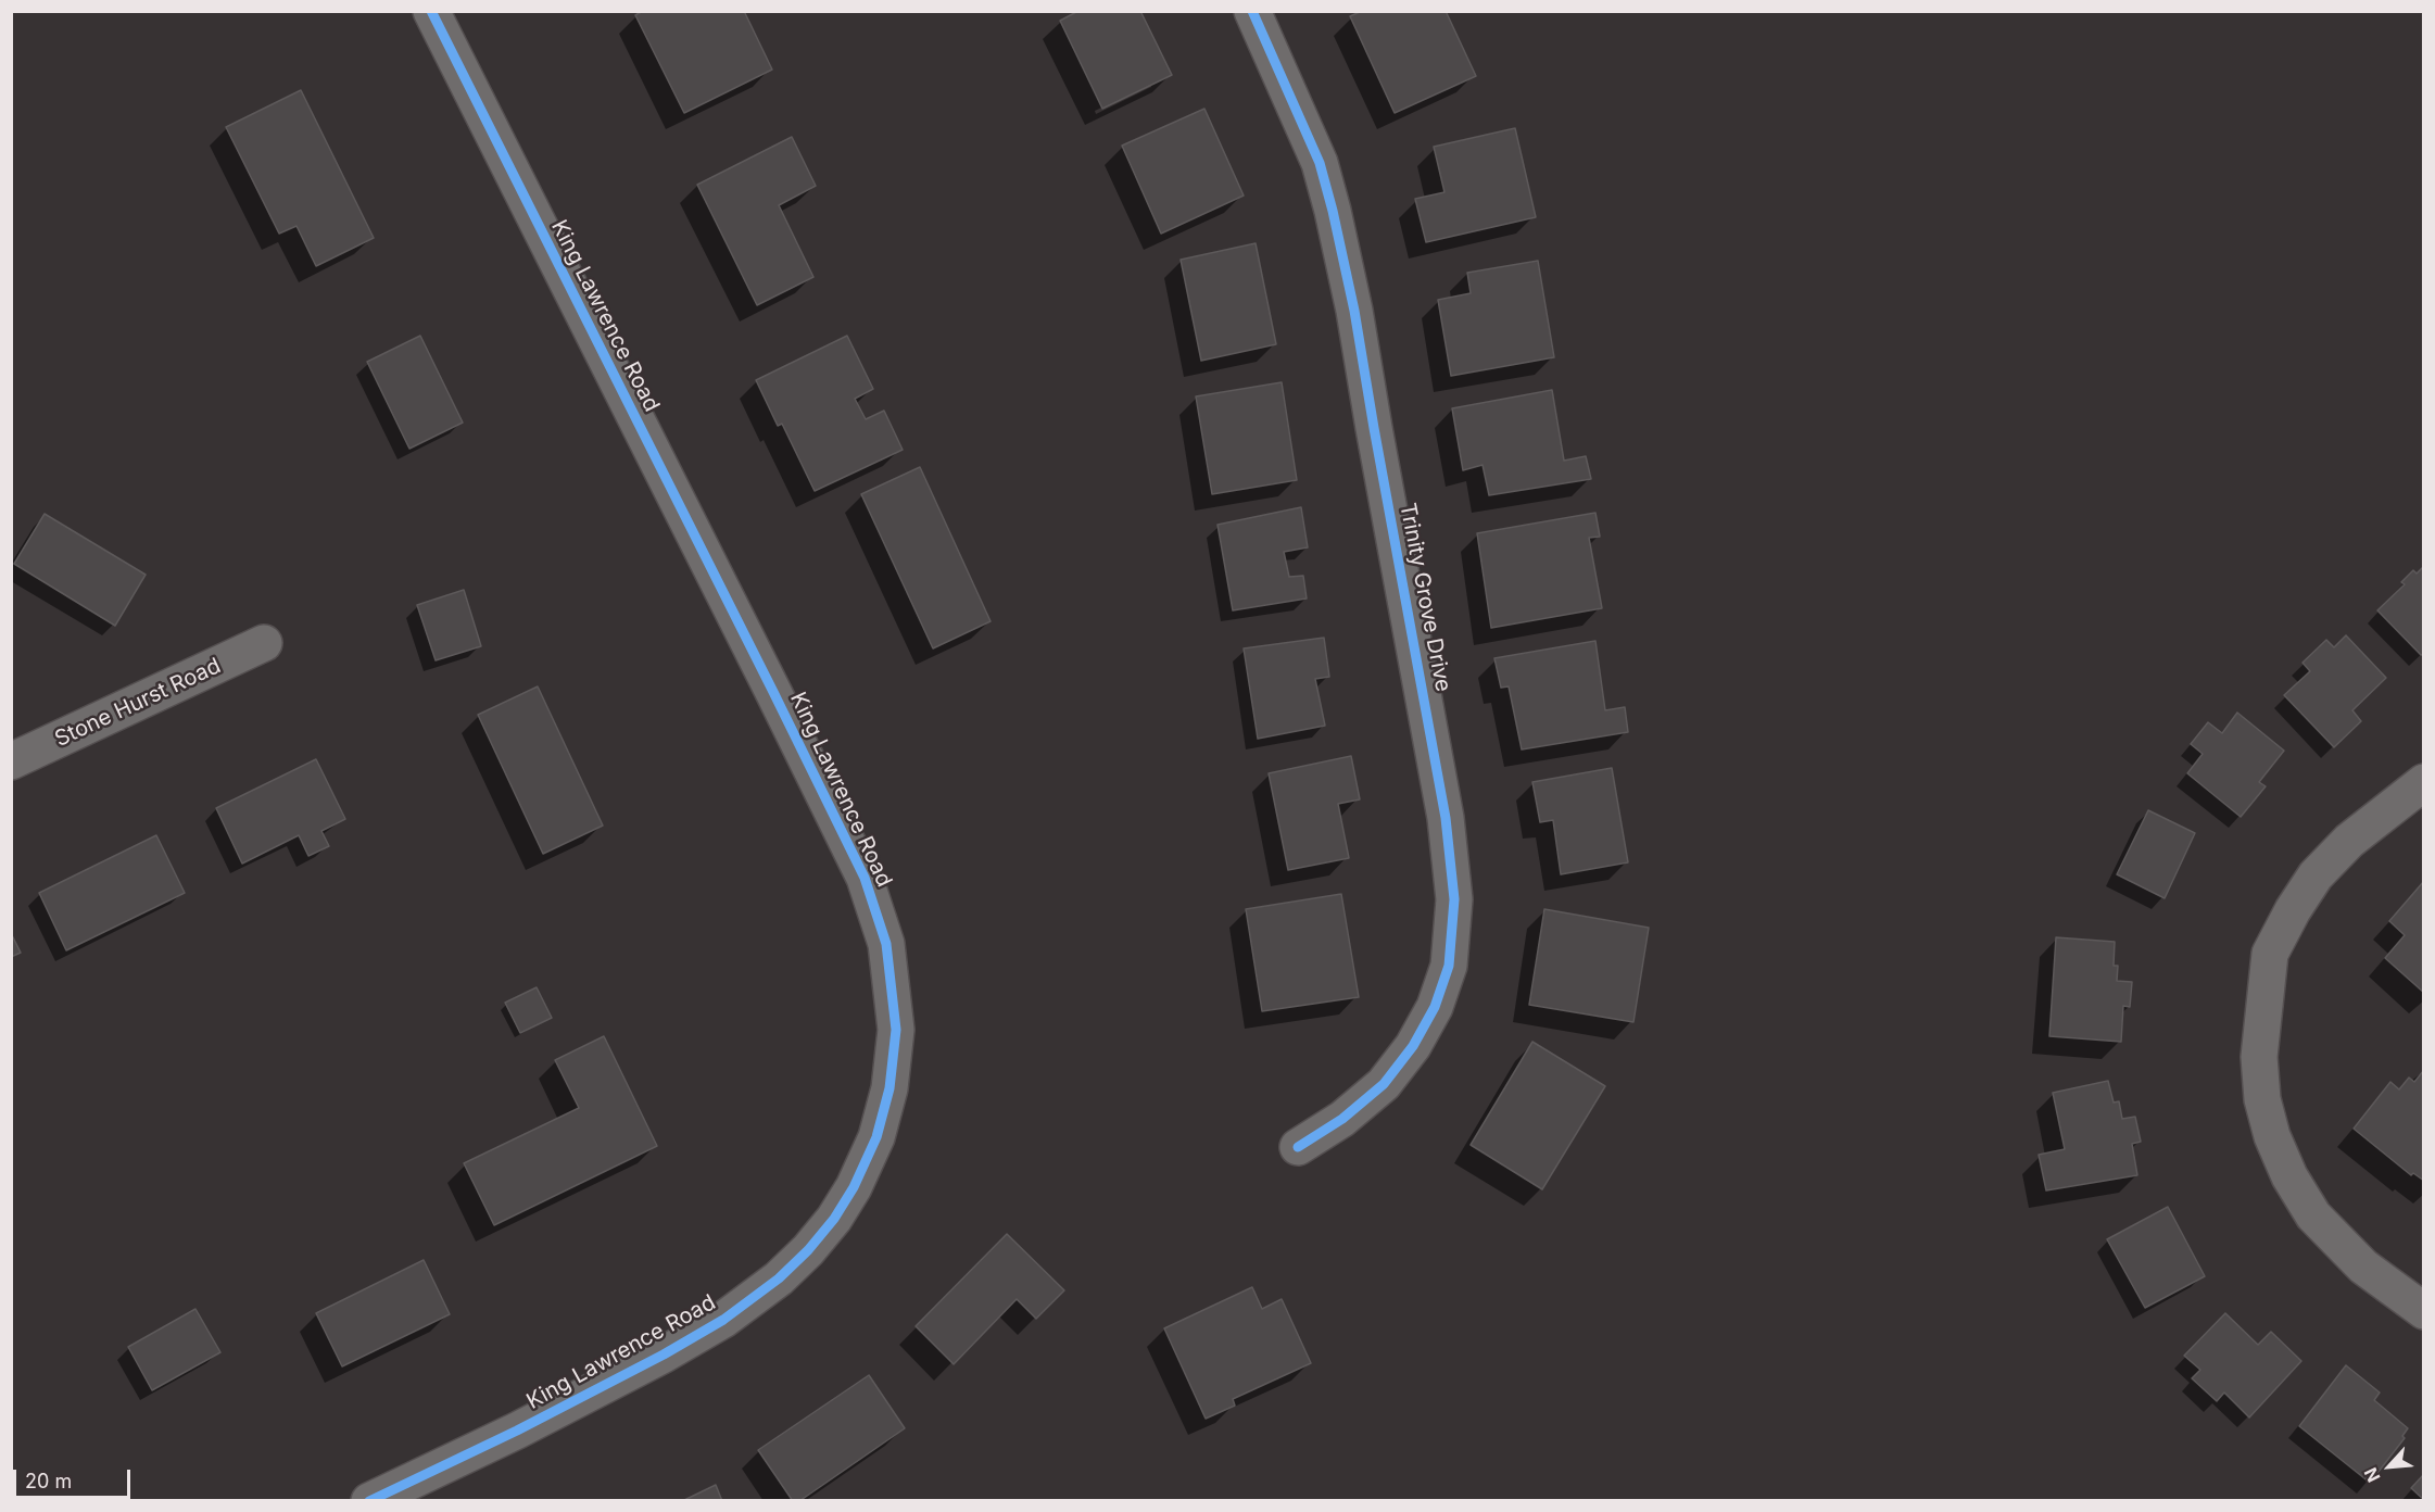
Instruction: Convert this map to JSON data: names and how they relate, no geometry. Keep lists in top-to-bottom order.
{
  "streets": {
    "street": ["King Lawrence Road", "Trinity Grove Drive", "Stone Hurst Road"]
  },
  "scale_bar": "20 m",
  "north": "bottom left"
}
